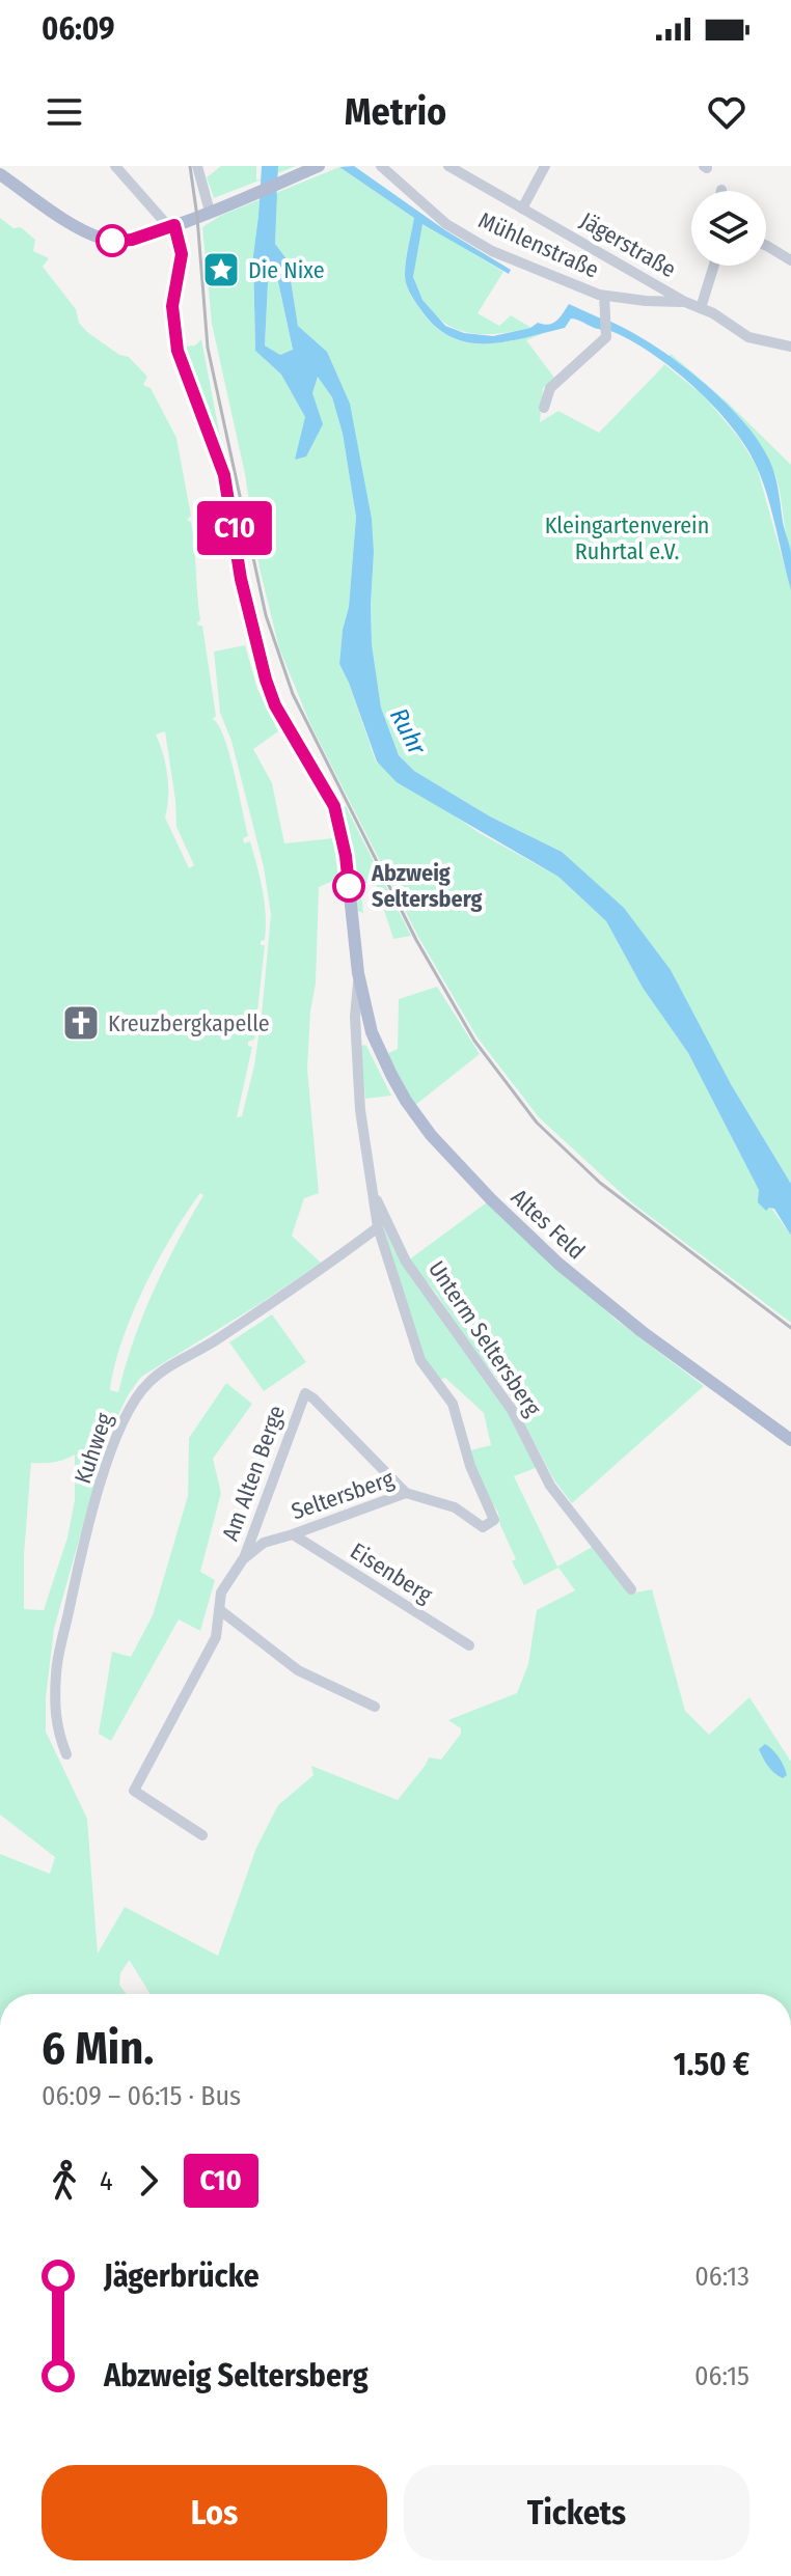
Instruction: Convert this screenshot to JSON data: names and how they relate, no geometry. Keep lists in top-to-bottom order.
{
  "streets": {
    "main road": ["Altes Feld"],
    "street": [
      "Mühlenstraße",
      "Jägerstraße",
      "Unterm Seltersberg",
      "Kuhweg",
      "Am Alten Berge",
      "Seltersberg",
      "Eisenberg"
    ]
  },
  "crossings": [
    ["Mühlenstraße", "Jägerstraße"],
    ["Kuhweg", "Seltersberg"],
    ["Am Alten Berge", "Seltersberg"],
    ["Seltersberg", "Eisenberg"]
  ],
  "water": ["Ruhr"],
  "parks": ["Kleingartenverein Ruhrtal e.V."],
  "places": {
    "place": ["Die Nixe"],
    "other": ["Abzweig Seltersberg"],
    "church": ["Kreuzbergkapelle"]
  },
  "lines": ["bus line C10"],
  "page": {
    "status": "06:09",
    "header": "Metrio",
    "on_map": "C10",
    "heading": ["6 Min.", "06:09 – 06:15 · Bus", "1.50 €"],
    "legs": ["4", "C10"],
    "list": [
      {
        "name": "Jägerbrücke",
        "value": "06:13"
      },
      {
        "name": "Abzweig Seltersberg",
        "value": "06:15"
      }
    ],
    "buttons": ["Los", "Tickets"]
  }
}
